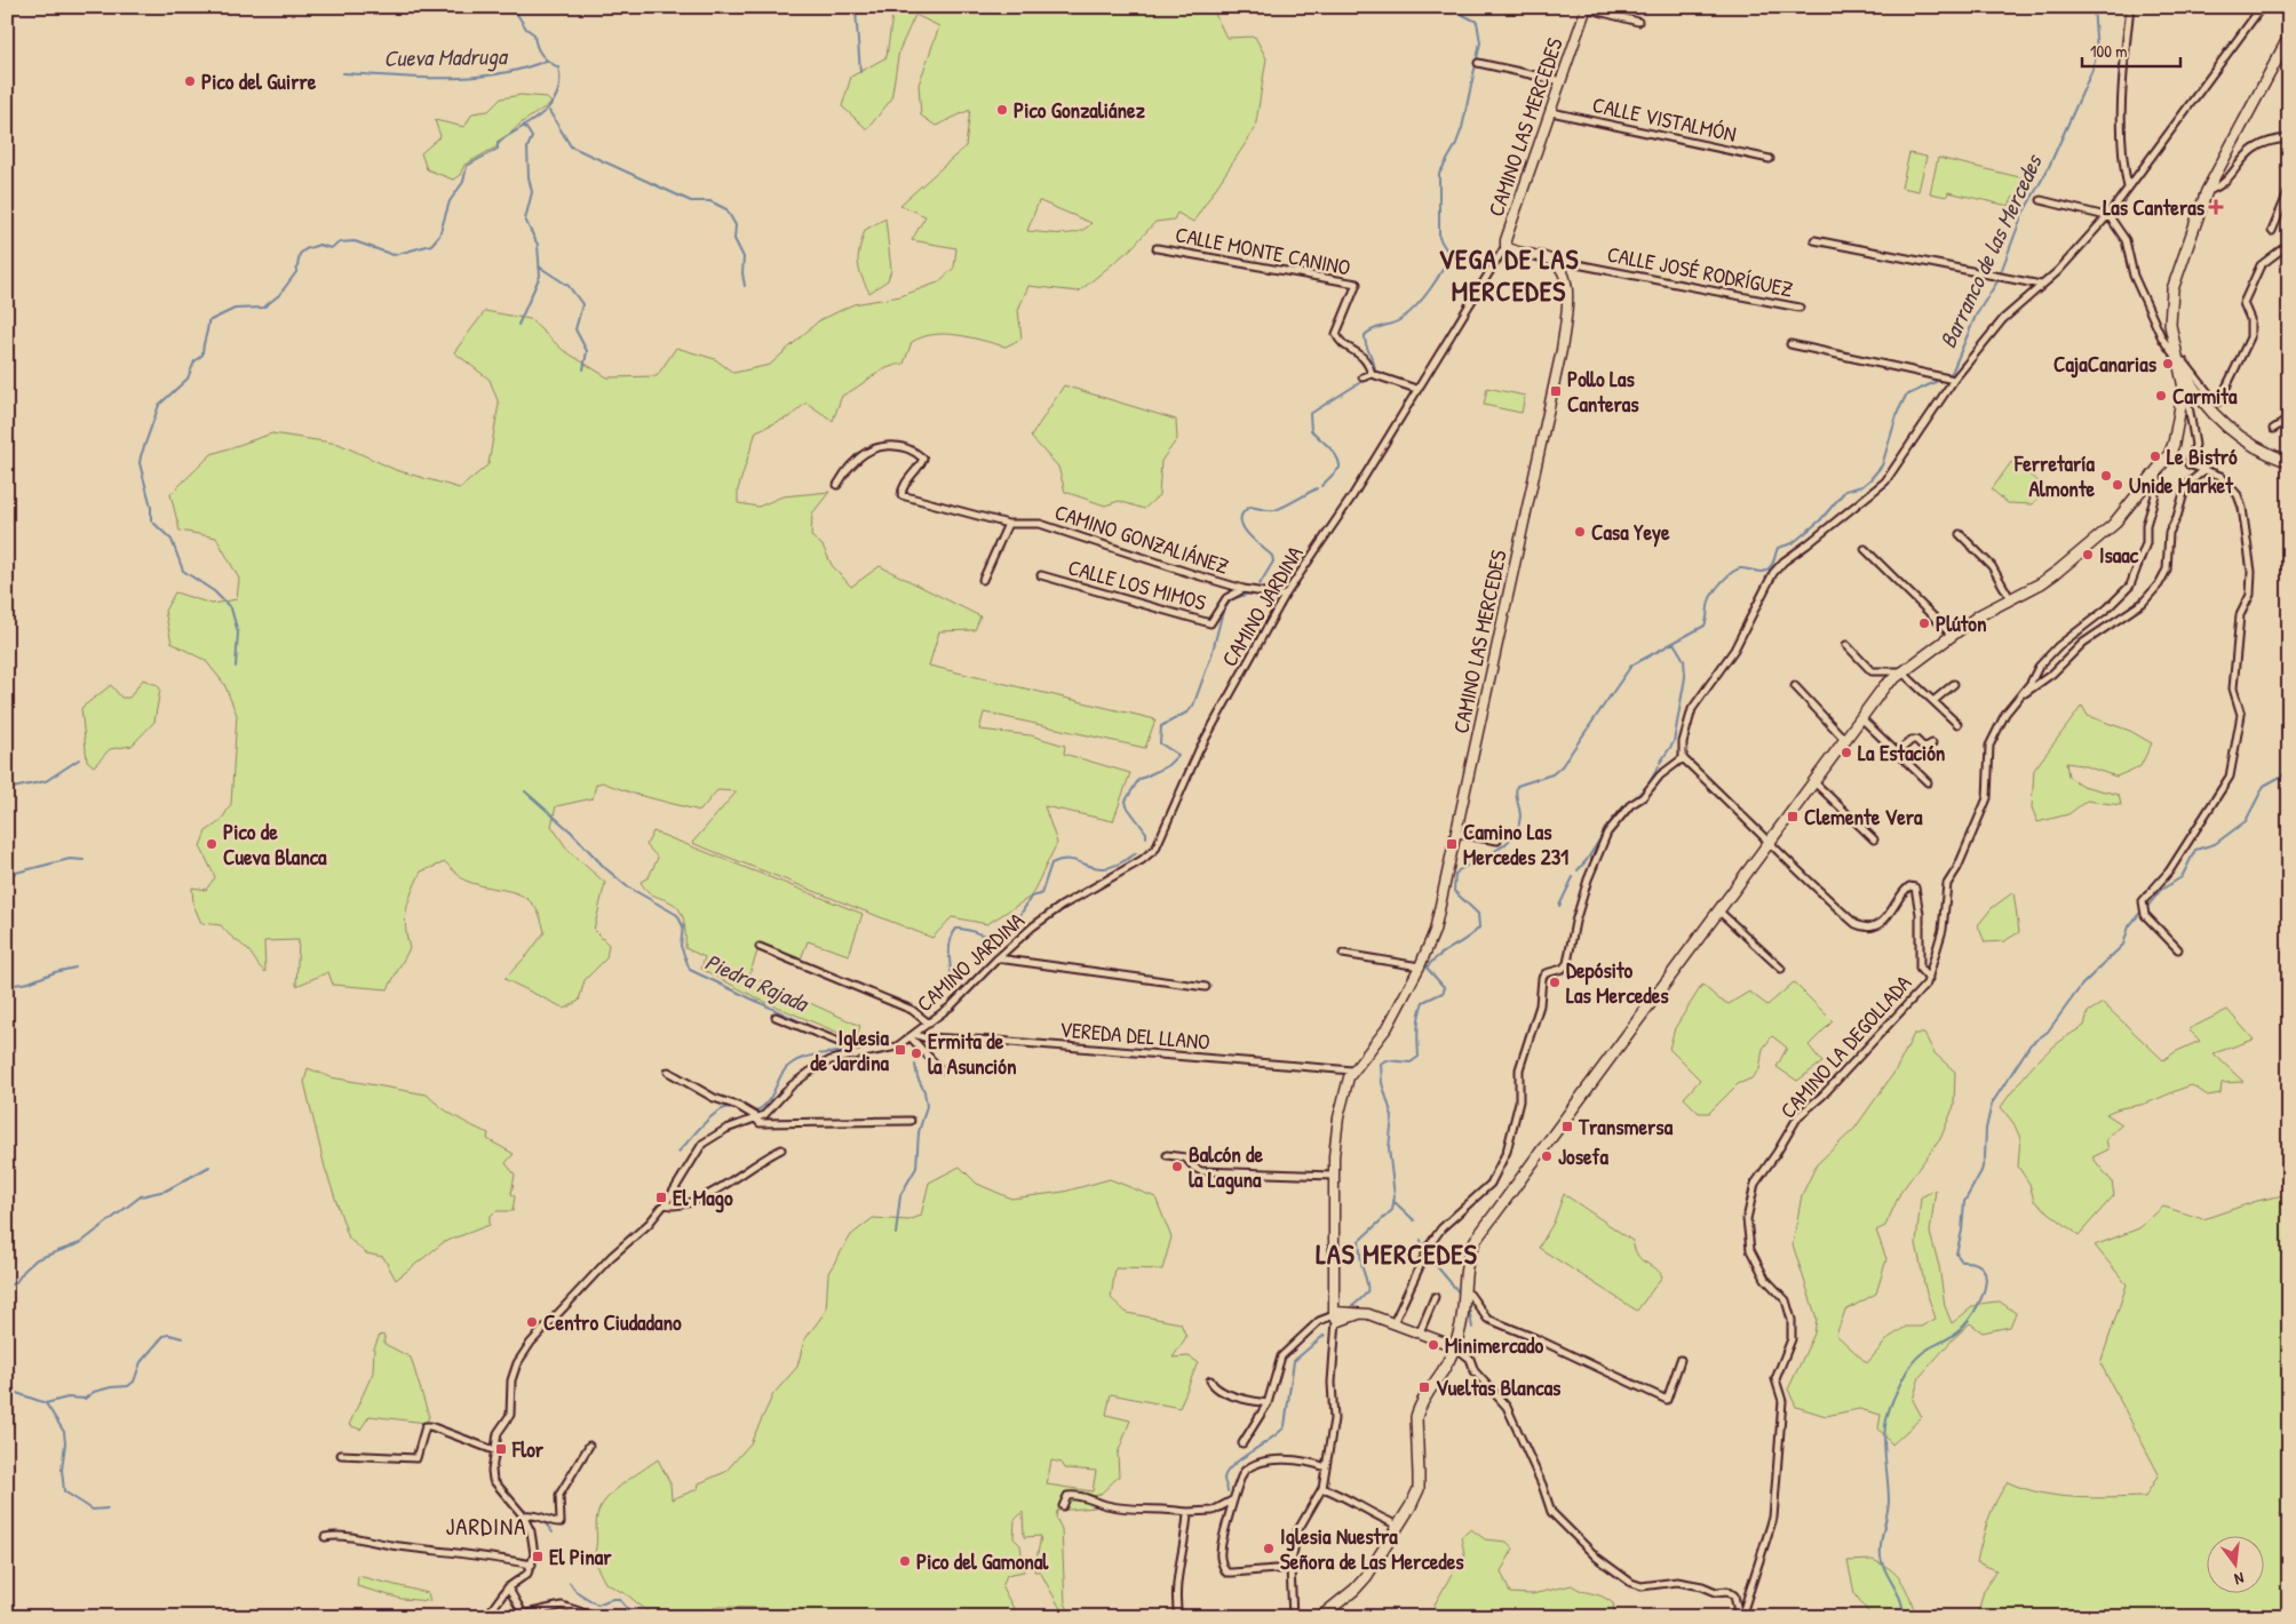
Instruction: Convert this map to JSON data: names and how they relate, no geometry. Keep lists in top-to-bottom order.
{
  "streets": {
    "main road": ["CAMINO LAS MERCEDES"],
    "street": [
      "CALLE VISTALMÓN",
      "CALLE MONTE CANINO",
      "CALLE JOSÉ RODRÍGUEZ",
      "CAMINO GONZALIÁNEZ",
      "CALLE LOS MIMOS",
      "CAMINO JARDINA",
      "VEREDA DEL LLANO",
      "CAMINO LA DEGOLLADA"
    ]
  },
  "crossings": [
    ["CALLE VISTALMÓN", "CAMINO LAS MERCEDES"],
    ["CAMINO LAS MERCEDES", "CALLE JOSÉ RODRÍGUEZ"],
    ["CAMINO LAS MERCEDES", "CAMINO JARDINA"],
    ["CAMINO LAS MERCEDES", "VEREDA DEL LLANO"],
    ["CAMINO GONZALIÁNEZ", "CALLE LOS MIMOS"],
    ["CAMINO GONZALIÁNEZ", "CAMINO JARDINA"],
    ["CAMINO JARDINA", "VEREDA DEL LLANO"]
  ],
  "districts": ["VEGA DE LAS MERCEDES", "LAS MERCEDES", "JARDINA"],
  "water": ["Cueva Madruga", "Barranco de las Mercedes", "Piedra Rajada"],
  "places": {
    "other": [
      "Pico del Guirre",
      "Pico Gonzaliánez",
      "CajaCanarias",
      "Carmita",
      "Le Bistró",
      "Ferretaría Almonte",
      "Unide Market",
      "Casa Yeye",
      "Isaac",
      "Plúton",
      "La Estación",
      "Pico de Cueva Blanca",
      "Depósito Las Mercedes",
      "Ermita de la Asunción",
      "Josefa",
      "Balcón de la Laguna",
      "Centro Ciudadano",
      "Minimercado",
      "Iglesia Nuestra Señora de Las Mercedes",
      "Pico del Gamonal"
    ],
    "health": ["Las Canteras"],
    "transit": [
      "Pollo Las Canteras",
      "Clemente Vera",
      "Camino Las Mercedes 231",
      "Iglesia de Jardina",
      "Transmersa",
      "El Mago",
      "Vueltas Blancas",
      "Flor",
      "El Pinar"
    ]
  },
  "scale_bar": "100 m",
  "north": "bottom"
}
